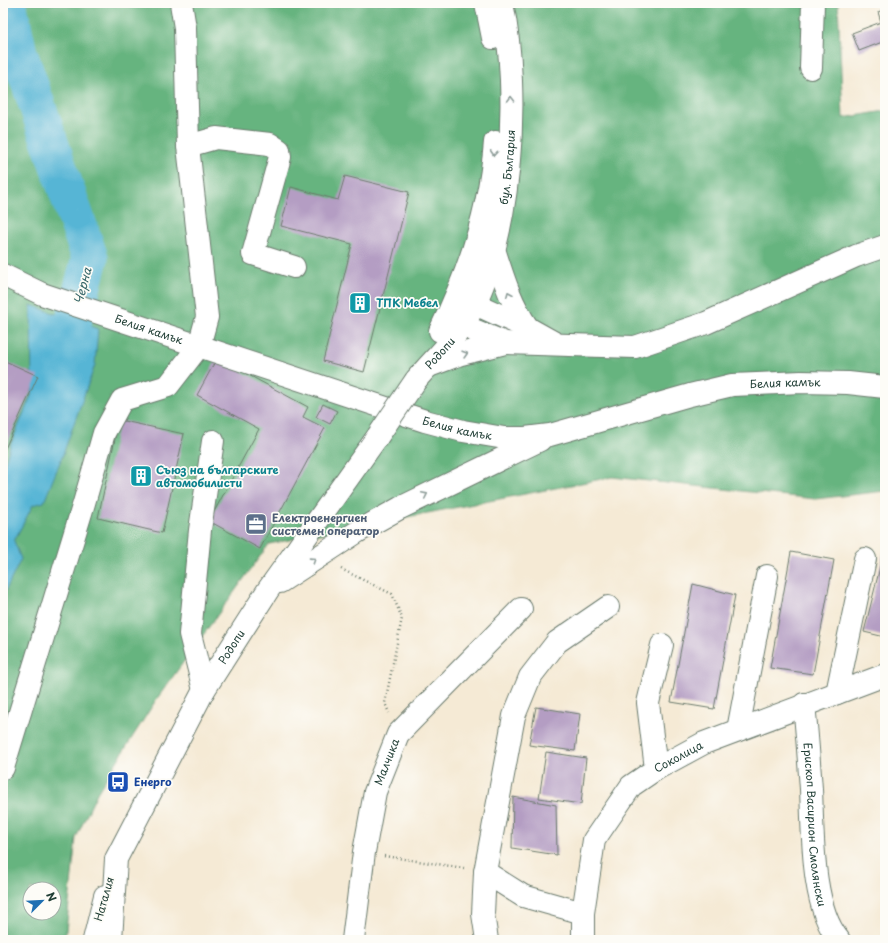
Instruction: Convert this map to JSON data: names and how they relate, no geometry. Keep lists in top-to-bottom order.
{
  "streets": {
    "street": [
      "бул. България",
      "Белия камък",
      "Родопи",
      "Соколица",
      "Малчика",
      "Ерископ Васирион Смолянски",
      "Наталия"
    ]
  },
  "crossings": [
    ["бул. България", "Родопи"],
    ["Родопи", "Наталия"],
    ["Соколица", "Ерископ Васирион Смолянски"]
  ],
  "water": ["Черна"],
  "places": {
    "building": ["ТПК Мебел", "Съюз на българските автомобилисти"],
    "office": ["Електроенергиен системен оператор"],
    "bus stop": ["Енерго"]
  },
  "north": "top right"
}
